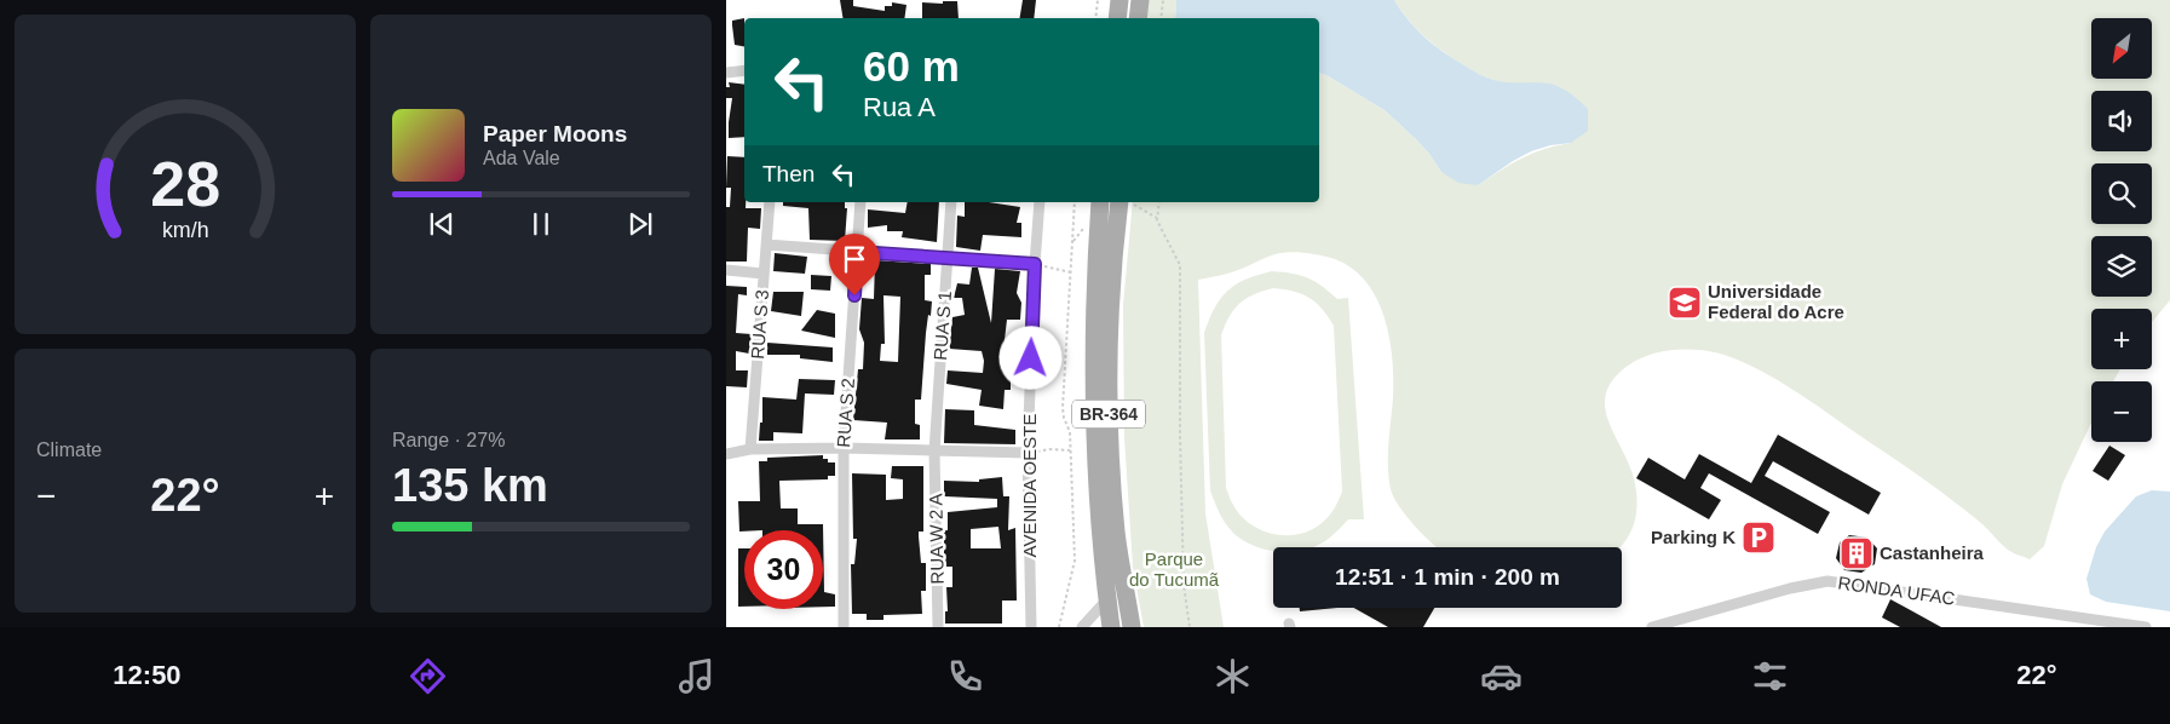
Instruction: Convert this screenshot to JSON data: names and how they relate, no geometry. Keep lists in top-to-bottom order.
{
  "streets": {
    "main road": ["BR-364"],
    "street": [
      "RUA S 3",
      "RUA S 1",
      "RUA S 2",
      "AVENIDA OESTE",
      "RUA W 2 A",
      "RONDA UFAC"
    ]
  },
  "crossings": [
    ["RUA S 1", "RUA W 2 A"]
  ],
  "parks": ["Parque do Tucumã"],
  "places": {
    "school or university": ["Universidade Federal do Acre"],
    "parking": ["Parking K"],
    "building": ["Castanheira"]
  },
  "north": "bottom left",
  "page": {
    "map_buttons": ["+", "−"],
    "turn": ["60 m", "Rua A"],
    "song": ["Paper Moons", "Ada Vale"],
    "then": "Then",
    "tile": [
      "Climate",
      ["Range · 27%", "135 km"]
    ],
    "heat": ["−", "22°", "+"],
    "limit": "30",
    "trip": "12:51 · 1 min · 200 m",
    "tabs": ["12:50", "22°"],
    "gauge": ["28", "km/h"]
  }
}
